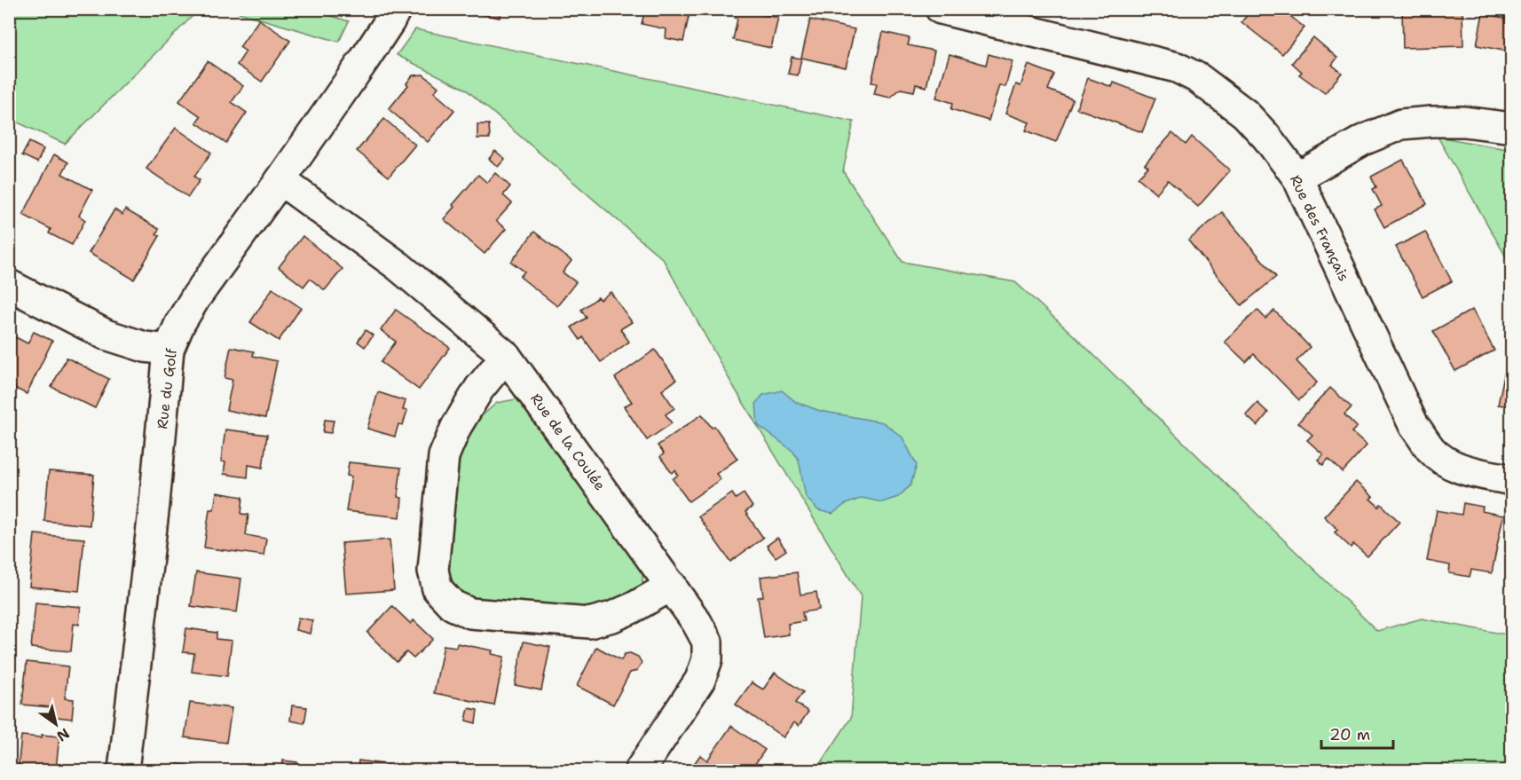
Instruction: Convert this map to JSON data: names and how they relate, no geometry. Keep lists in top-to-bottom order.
{
  "streets": {
    "street": ["Rue des Français", "Rue du Golf", "Rue de la Coulée"]
  },
  "crossings": [
    ["Rue du Golf", "Rue de la Coulée"]
  ],
  "scale_bar": "20 m",
  "north": "bottom right"
}
